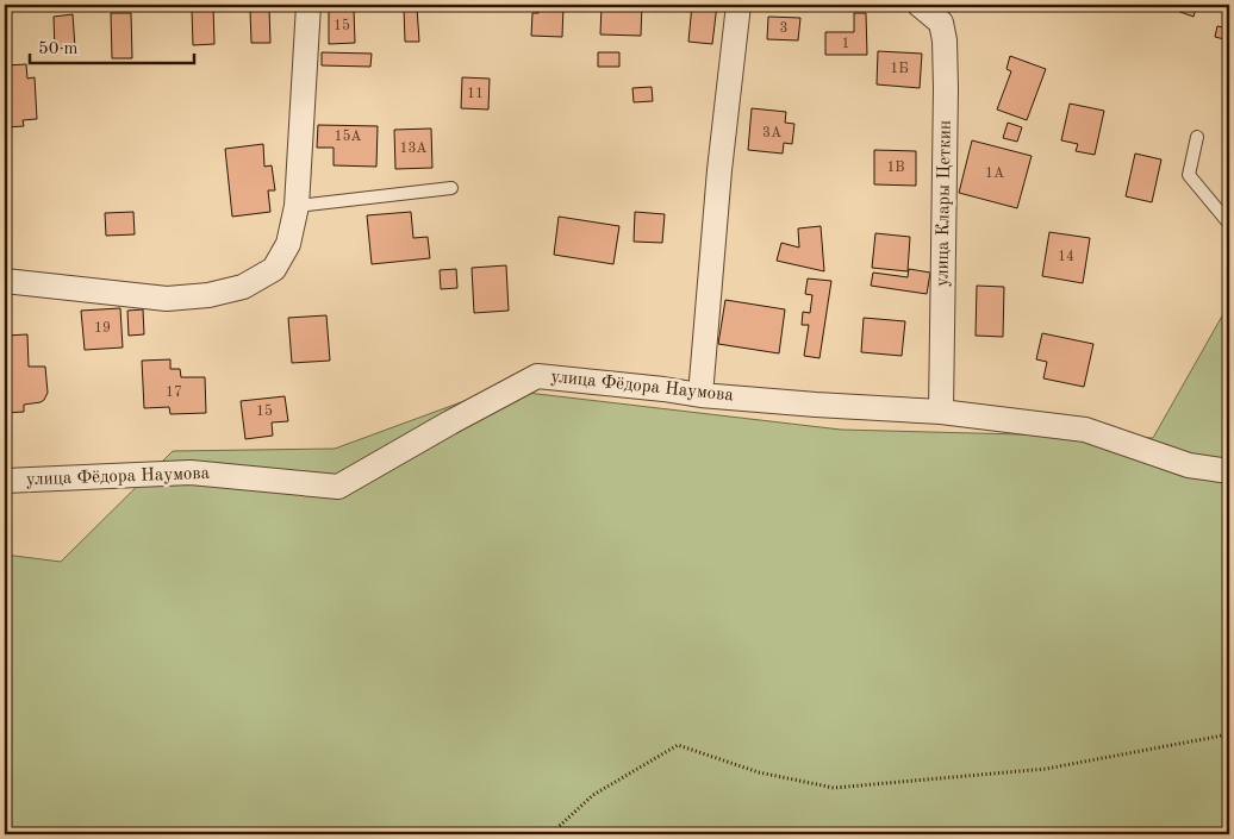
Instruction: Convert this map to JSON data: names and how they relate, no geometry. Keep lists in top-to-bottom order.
{
  "streets": {
    "street": ["улица Клары Цеткин", "улица Фёдора Наумова"]
  },
  "crossings": [
    ["улица Клары Цеткин", "улица Фёдора Наумова"]
  ],
  "house_numbers": [
    "15",
    "3",
    "1",
    "1Б",
    "11",
    "3А",
    "15А",
    "13А",
    "1В",
    "1А",
    "14",
    "19",
    "17",
    "15"
  ],
  "scale_bar": "50 m"
}
